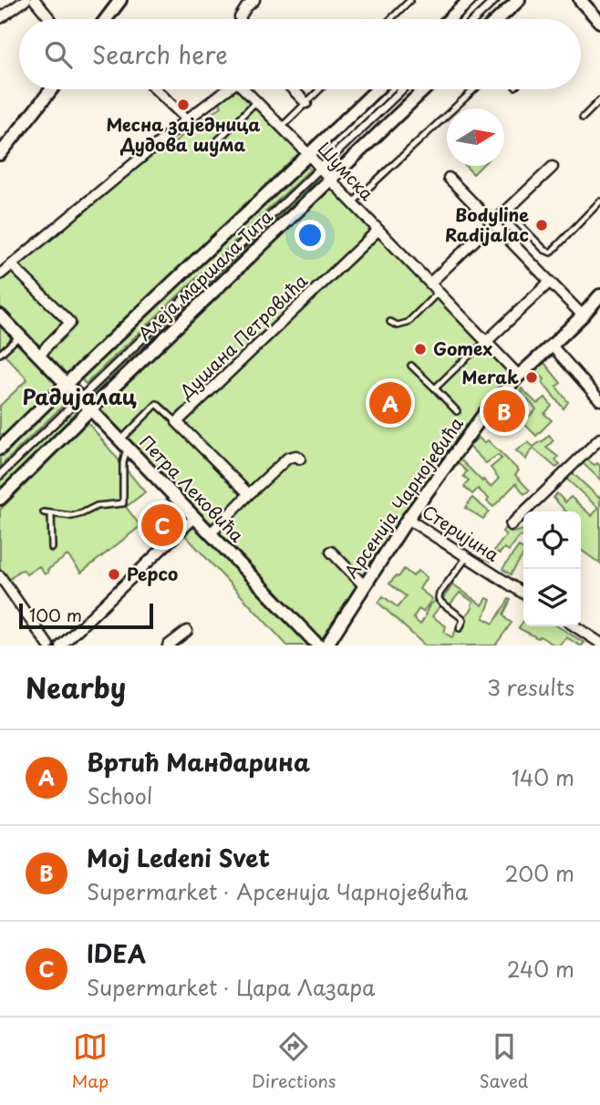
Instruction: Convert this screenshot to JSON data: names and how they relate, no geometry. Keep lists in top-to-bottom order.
{
  "streets": {
    "street": [
      "Шумска",
      "Алеја маршала Тита",
      "Душана Петровића",
      "Петра Лековића",
      "Арсенија Чарнојевића",
      "Стеријина"
    ]
  },
  "crossings": [
    ["Шумска", "Алеја маршала Тита"],
    ["Шумска", "Душана Петровића"],
    ["Шумска", "Арсенија Чарнојевића"],
    ["Алеја маршала Тита", "Петра Лековића"],
    ["Арсенија Чарнојевића", "Стеријина"]
  ],
  "districts": ["Радијалац"],
  "places": [
    "Месна заједница Дудова шума",
    "Bodyline Radijalac",
    "Gomex",
    "Merak",
    "Pepco"
  ],
  "scale_bar": "100 m",
  "north": "right",
  "page": {
    "search": "Search here",
    "pins": ["A", "B", "C"],
    "scale": "100 m",
    "heading": ["Nearby", "3 results"],
    "list": [
      {
        "mark": "A",
        "name": "Вртић Мандарина",
        "note": "School",
        "value": "140 m"
      },
      {
        "mark": "B",
        "name": "Moj Ledeni Svet",
        "note": "Supermarket · Арсенија Чарнојевића",
        "value": "200 m"
      },
      {
        "mark": "C",
        "name": "IDEA",
        "note": "Supermarket · Цара Лазара",
        "value": "240 m"
      }
    ],
    "nav": ["Map", "Directions", "Saved"]
  }
}
